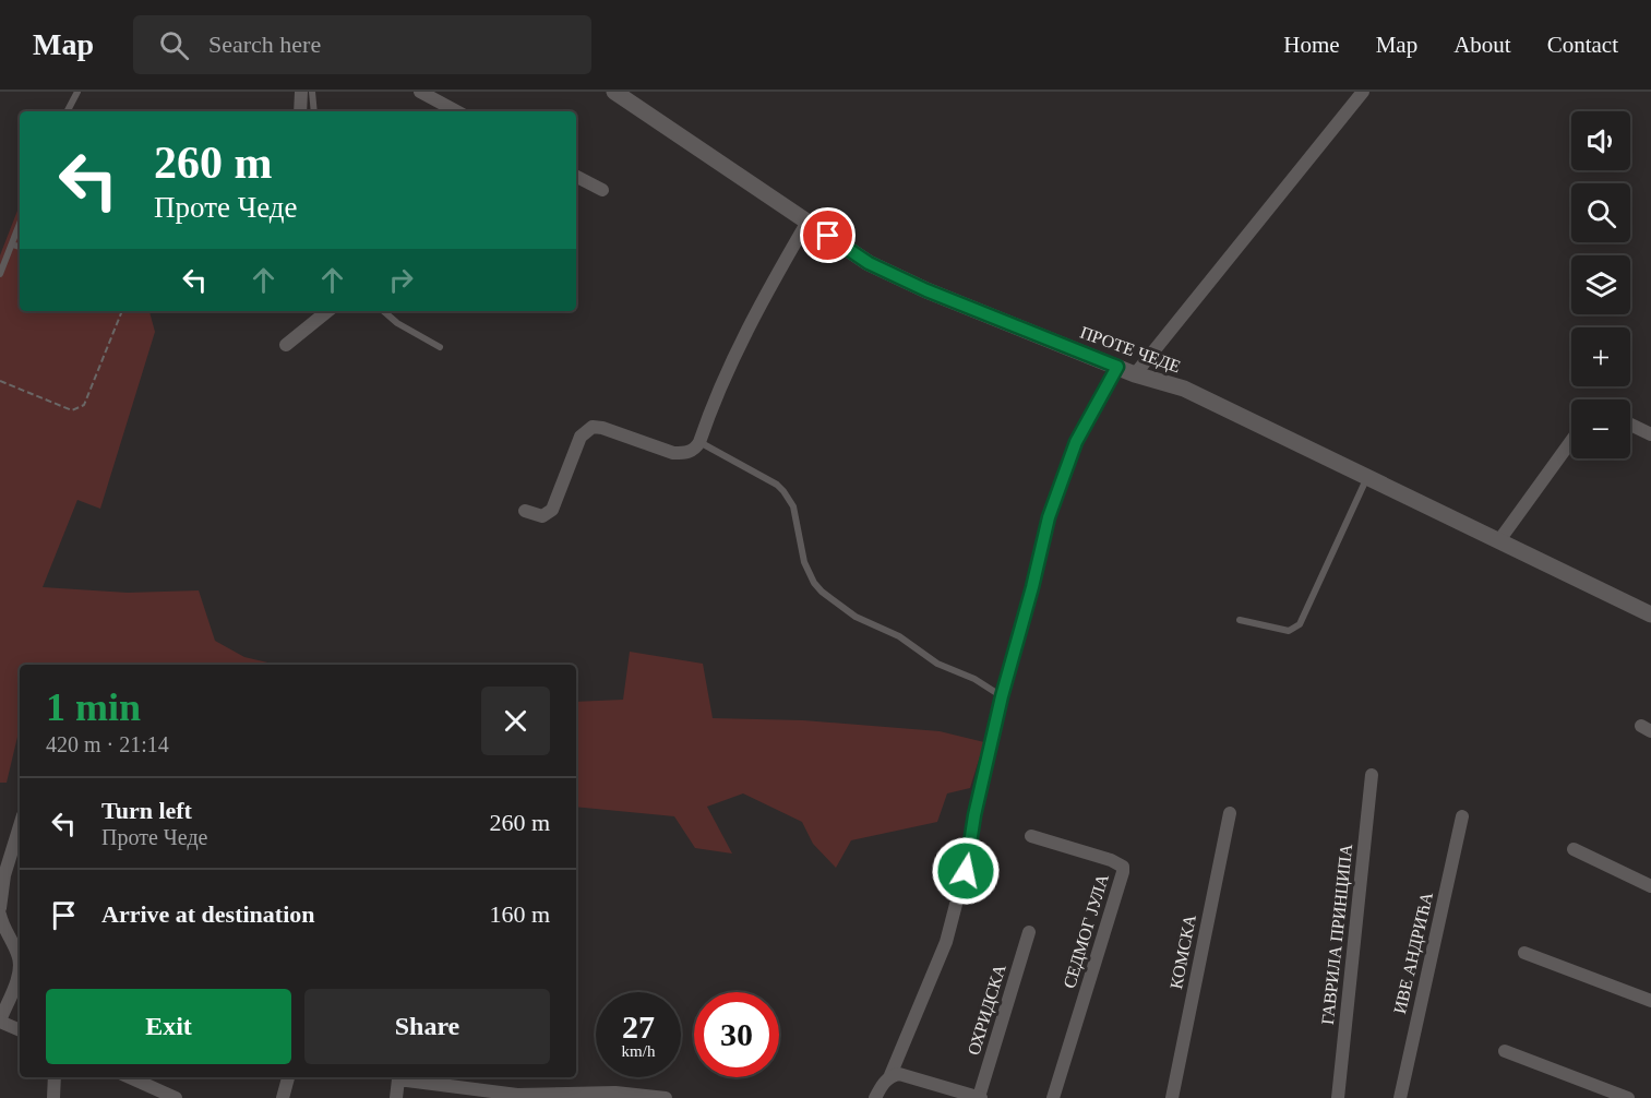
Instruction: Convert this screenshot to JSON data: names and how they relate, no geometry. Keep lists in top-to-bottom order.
{
  "streets": {
    "street": [
      "ПРОТЕ ЧЕДЕ",
      "СЕДМОГ ЈУЛА",
      "ГАВРИЛА ПРИНЦИПА",
      "КОМСКА",
      "ИВЕ АНДРИЋА",
      "ОХРИДСКА"
    ]
  },
  "page": {
    "header": "Map",
    "search": "Search here",
    "nav": [
      "Home",
      "Map",
      "About",
      "Contact"
    ],
    "map_buttons": ["+", "−"],
    "turn": ["260 m", "Проте Чеде"],
    "heading": ["1 min", "420 m · 21:14"],
    "list": [
      {
        "name": "Turn left",
        "note": "Проте Чеде",
        "value": "260 m"
      },
      {
        "name": "Arrive at destination",
        "value": "160 m"
      }
    ],
    "buttons": ["Exit", "Share"],
    "speed": "27 km/h",
    "limit": "30"
  }
}
